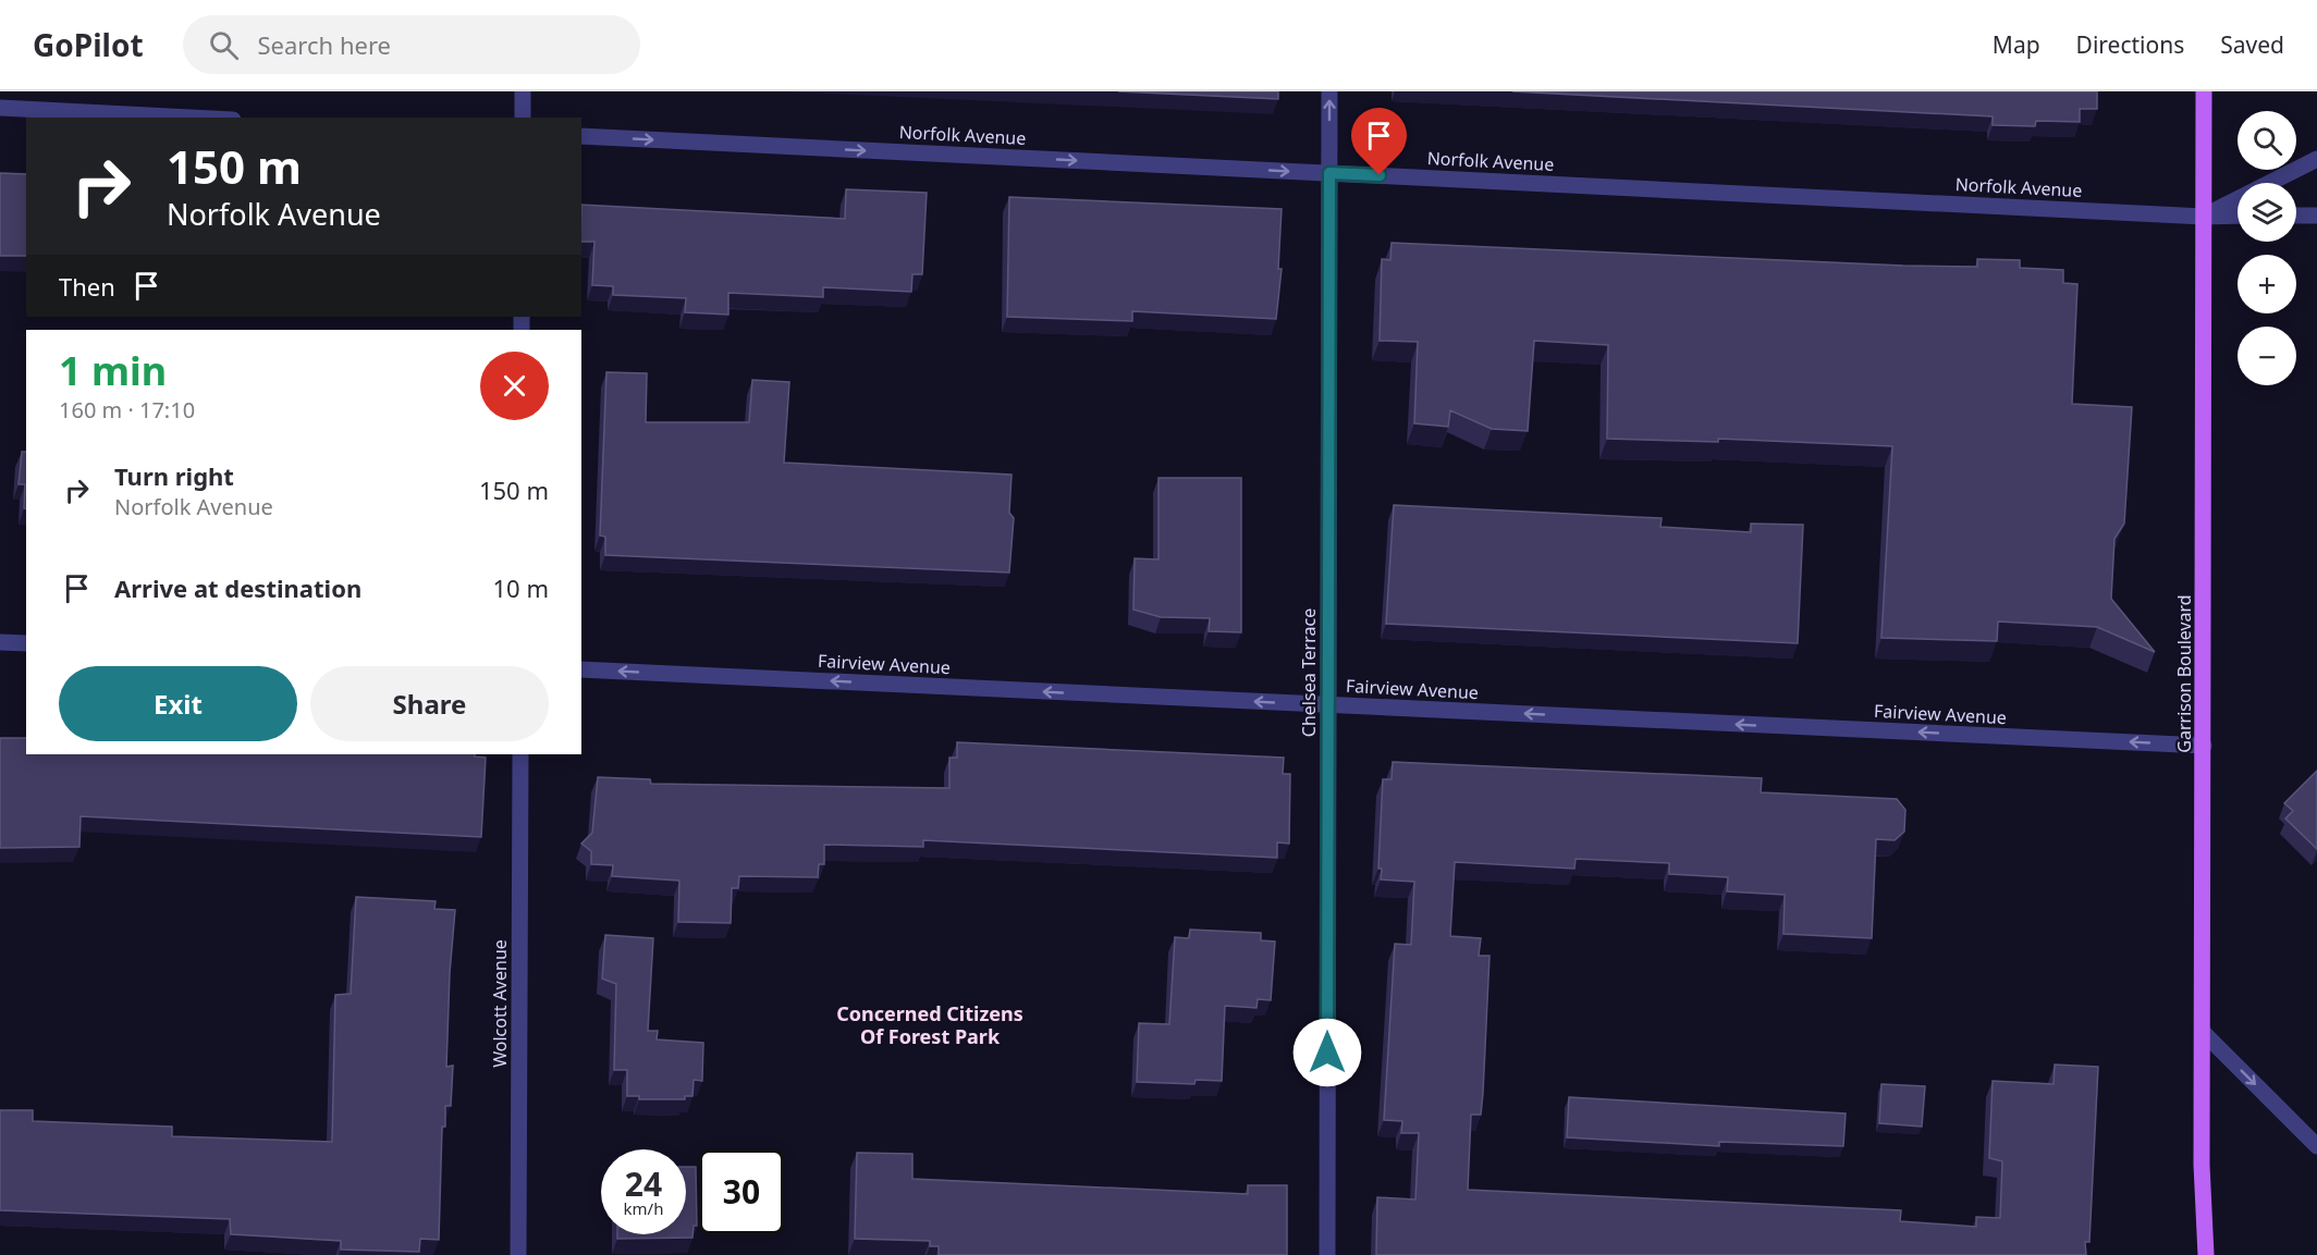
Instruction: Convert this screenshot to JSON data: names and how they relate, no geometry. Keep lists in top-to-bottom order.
{
  "streets": {
    "main road": ["Garrison Boulevard"],
    "street": [
      "Norfolk Avenue",
      "Fairview Avenue",
      "Chelsea Terrace",
      "Wolcott Avenue"
    ]
  },
  "crossings": [
    ["Norfolk Avenue", "Chelsea Terrace"],
    ["Norfolk Avenue", "Garrison Boulevard"],
    ["Fairview Avenue", "Chelsea Terrace"],
    ["Fairview Avenue", "Garrison Boulevard"]
  ],
  "one_way": ["Norfolk Avenue", "Fairview Avenue"],
  "districts": ["Concerned Citizens Of Forest Park"],
  "page": {
    "header": "GoPilot",
    "search": "Search here",
    "nav": ["Map", "Directions", "Saved"],
    "map_buttons": ["+", "−"],
    "turn": ["150 m", "Norfolk Avenue"],
    "then": "Then",
    "heading": ["1 min", "160 m · 17:10"],
    "list": [
      {
        "name": "Turn right",
        "note": "Norfolk Avenue",
        "value": "150 m"
      },
      {
        "name": "Arrive at destination",
        "value": "10 m"
      }
    ],
    "buttons": ["Exit", "Share"],
    "speed": "24 km/h",
    "limit": "30"
  }
}
